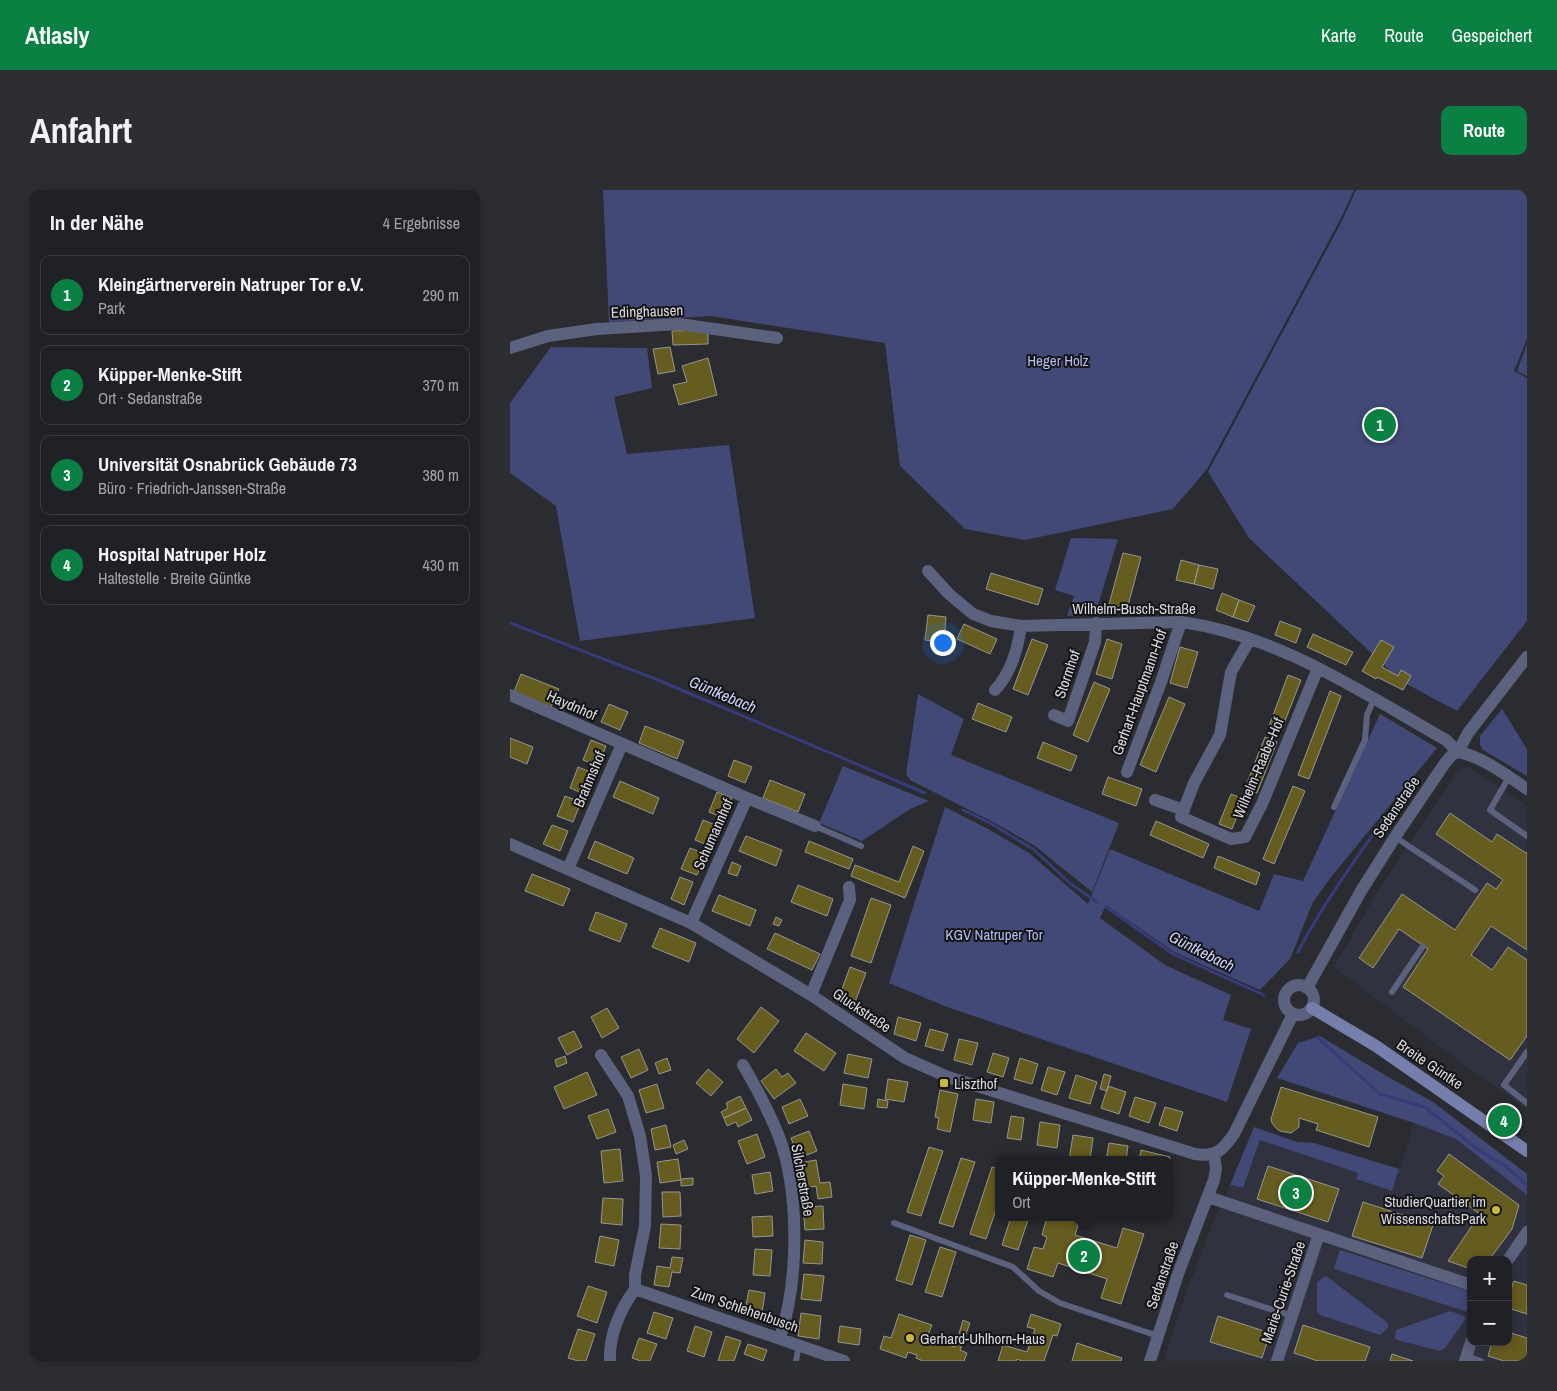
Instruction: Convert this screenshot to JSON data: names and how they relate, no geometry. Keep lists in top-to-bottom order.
{
  "streets": {
    "street": [
      "Edinghausen",
      "Wilhelm-Busch-Straße",
      "Stormhof",
      "Gerhart-Hauptmann-Hof",
      "Haydnhof",
      "Wilhelm-Raabe-Hof",
      "Brahmshof",
      "Sedanstraße",
      "Schumannhof",
      "Gluckstraße",
      "Breite Güntke",
      "Silcherstraße",
      "Marie-Curie-Straße",
      "Zum Schlehenbusch"
    ]
  },
  "crossings": [
    ["Wilhelm-Busch-Straße", "Stormhof"],
    ["Wilhelm-Busch-Straße", "Gerhart-Hauptmann-Hof"],
    ["Wilhelm-Busch-Straße", "Wilhelm-Raabe-Hof"],
    ["Wilhelm-Busch-Straße", "Sedanstraße"],
    ["Haydnhof", "Brahmshof"],
    ["Brahmshof", "Schumannhof"],
    ["Brahmshof", "Gluckstraße"],
    ["Sedanstraße", "Gluckstraße"],
    ["Sedanstraße", "Breite Güntke"],
    ["Schumannhof", "Gluckstraße"],
    ["Silcherstraße", "Zum Schlehenbusch"]
  ],
  "water": ["Güntkebach"],
  "parks": ["Heger Holz", "KGV Natruper Tor"],
  "places": {
    "transit": ["Liszthof"],
    "other": ["StudierQuartier im WissenschaftsPark", "Gerhard-Uhlhorn-Haus"]
  },
  "page": {
    "header": "Atlasly",
    "nav": ["Karte", "Route", "Gespeichert"],
    "buttons": "Route",
    "title": "Anfahrt",
    "heading": ["In der Nähe", "4 Ergebnisse"],
    "list": [
      {
        "mark": "1",
        "name": "Kleingärtnerverein Natruper Tor e.V.",
        "note": "Park",
        "value": "290 m"
      },
      {
        "mark": "2",
        "name": "Küpper-Menke-Stift",
        "note": "Ort · Sedanstraße",
        "value": "370 m"
      },
      {
        "mark": "3",
        "name": "Universität Osnabrück Gebäude 73",
        "note": "Büro · Friedrich-Janssen-Straße",
        "value": "380 m"
      },
      {
        "mark": "4",
        "name": "Hospital Natruper Holz",
        "note": "Haltestelle · Breite Güntke",
        "value": "430 m"
      }
    ],
    "pins": [
      "1",
      "4",
      "3",
      "2"
    ],
    "popup": ["Küpper-Menke-Stift", "Ort"],
    "map_buttons": ["+", "−"]
  }
}
